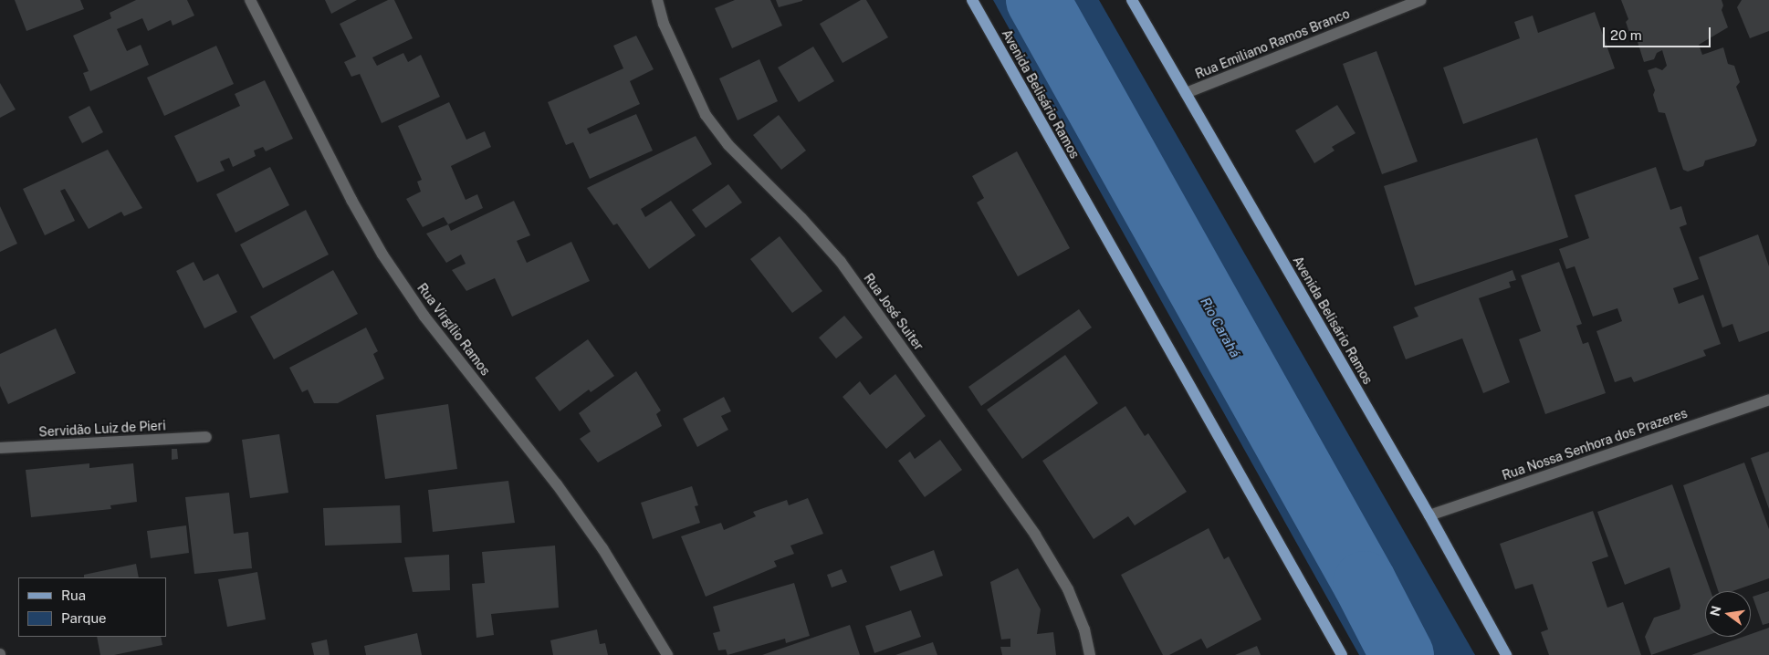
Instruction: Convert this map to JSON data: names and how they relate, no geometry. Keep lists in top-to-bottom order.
{
  "streets": {
    "main road": ["Avenida Belisário Ramos"],
    "street": [
      "Rua Emiliano Ramos Branco",
      "Rua José Suiter",
      "Rua Virgílio Ramos",
      "Servidão Luiz de Pieri",
      "Rua Nossa Senhora dos Prazeres"
    ]
  },
  "crossings": [
    ["Rua Emiliano Ramos Branco", "Avenida Belisário Ramos"],
    ["Avenida Belisário Ramos", "Rua Nossa Senhora dos Prazeres"]
  ],
  "water": ["Rio Carahá"],
  "legend": ["Rua", "Parque"],
  "scale_bar": "20 m",
  "north": "left"
}
